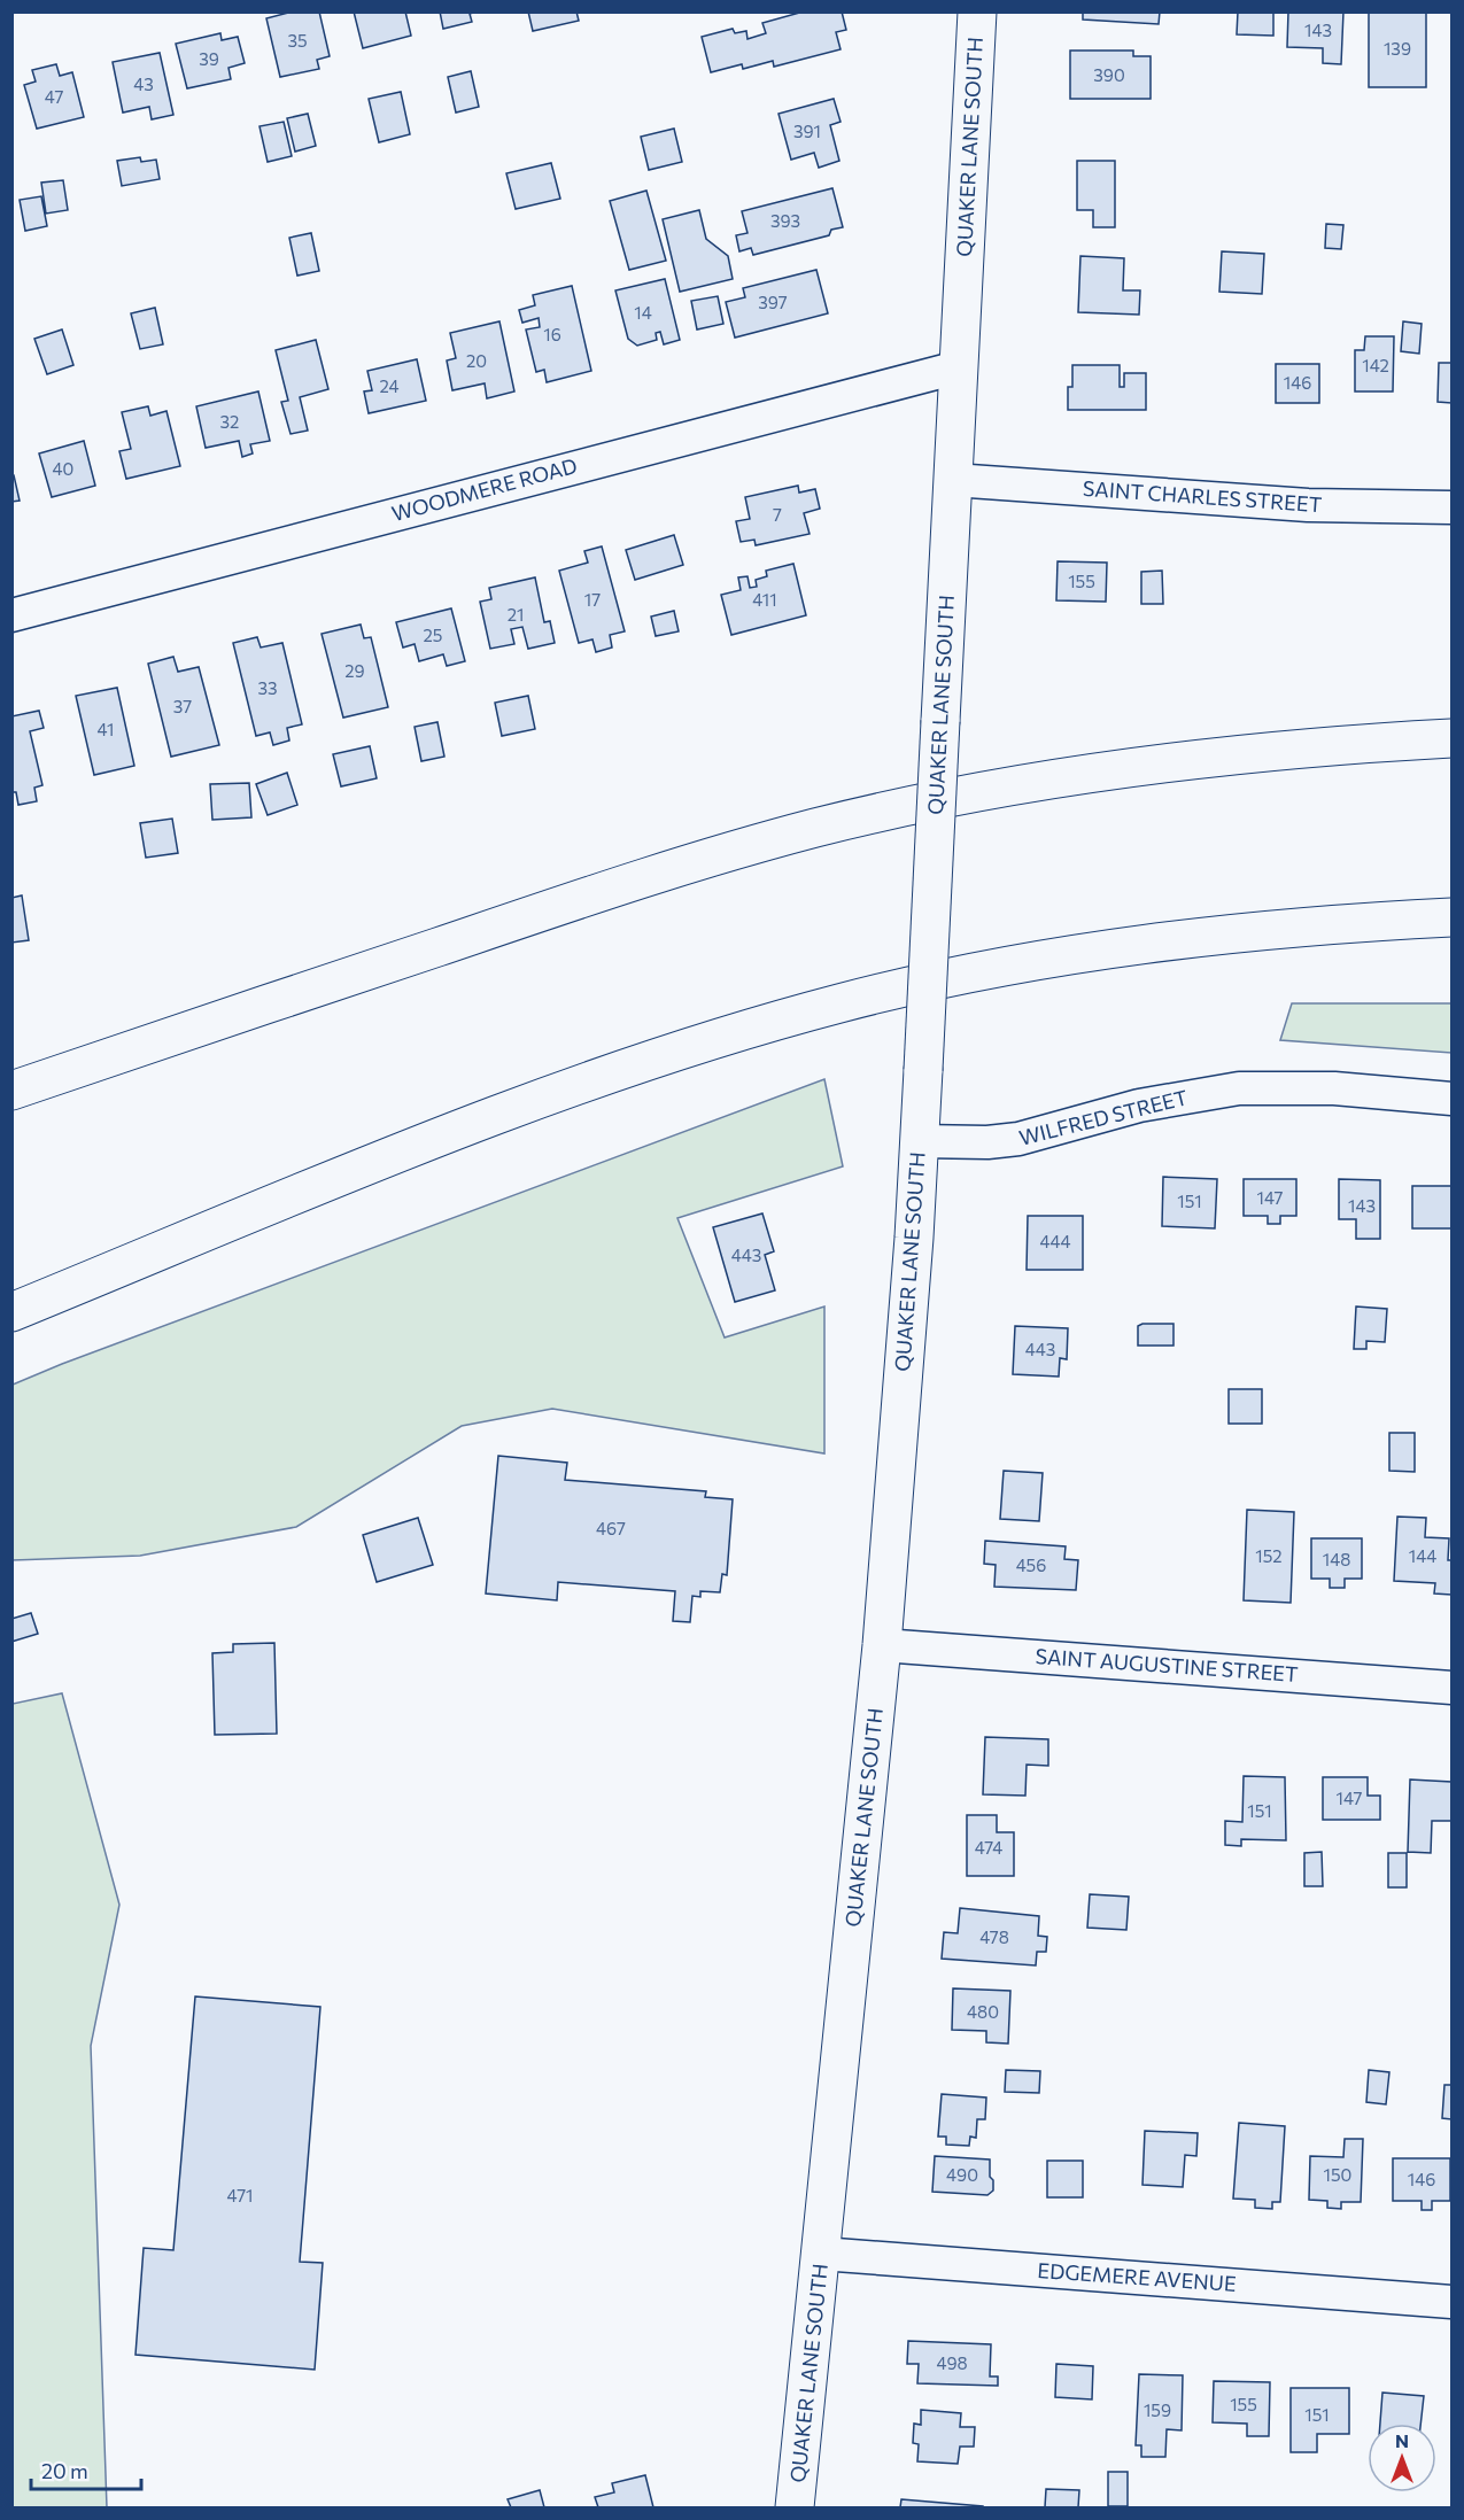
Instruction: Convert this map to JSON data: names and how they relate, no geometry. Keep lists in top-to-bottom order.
{
  "streets": {
    "main road": ["QUAKER LANE SOUTH"],
    "street": [
      "WOODMERE ROAD",
      "SAINT CHARLES STREET",
      "WILFRED STREET",
      "SAINT AUGUSTINE STREET",
      "EDGEMERE AVENUE"
    ]
  },
  "crossings": [
    ["QUAKER LANE SOUTH", "WOODMERE ROAD"],
    ["QUAKER LANE SOUTH", "SAINT CHARLES STREET"],
    ["QUAKER LANE SOUTH", "WILFRED STREET"],
    ["QUAKER LANE SOUTH", "SAINT AUGUSTINE STREET"],
    ["QUAKER LANE SOUTH", "EDGEMERE AVENUE"]
  ],
  "house_numbers": [
    "143",
    "35",
    "139",
    "39",
    "390",
    "43",
    "47",
    "391",
    "393",
    "397",
    "14",
    "16",
    "20",
    "142",
    "146",
    "24",
    "32",
    "40",
    "7",
    "155",
    "17",
    "411",
    "21",
    "25",
    "29",
    "33",
    "37",
    "41",
    "147",
    "151",
    "143",
    "444",
    "443",
    "443",
    "467",
    "152",
    "144",
    "148",
    "456",
    "147",
    "151",
    "474",
    "478",
    "480",
    "490",
    "150",
    "146",
    "471",
    "498",
    "155",
    "159",
    "151"
  ],
  "scale_bar": "20 m",
  "north": "top"
}
